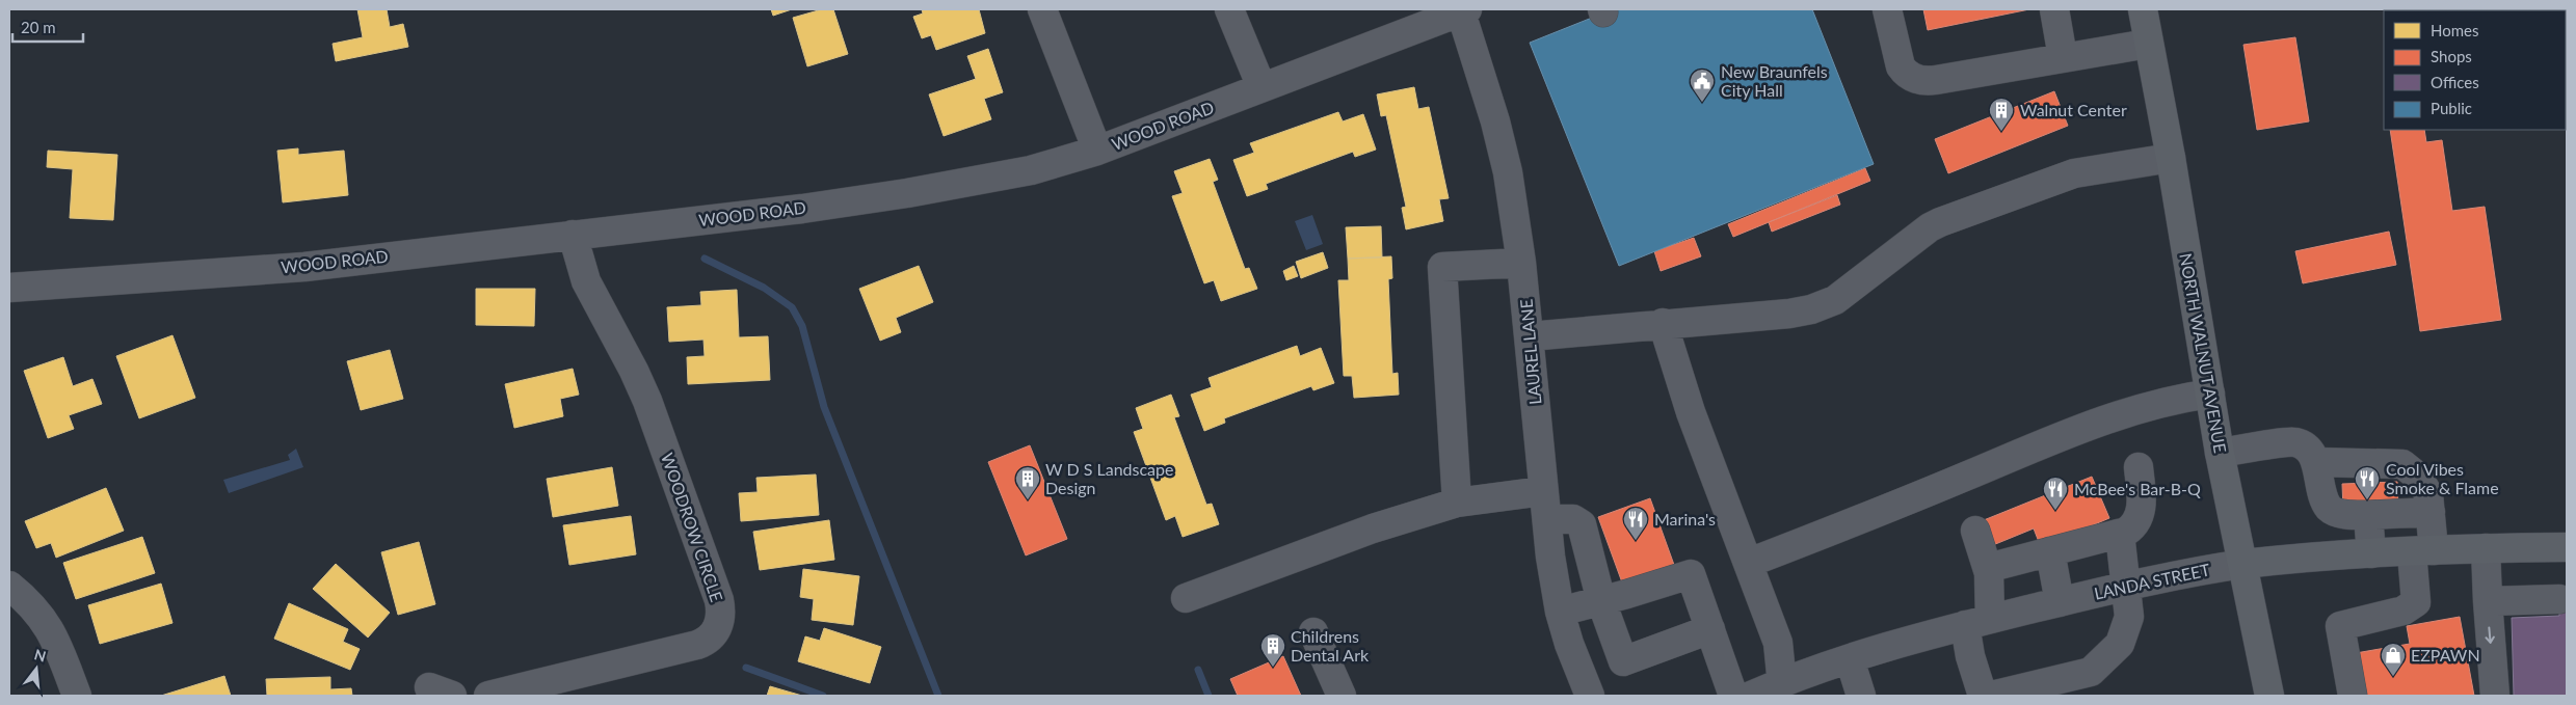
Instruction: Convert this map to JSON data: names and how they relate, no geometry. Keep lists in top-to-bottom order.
{
  "streets": {
    "main road": ["NORTH WALNUT AVENUE", "LANDA STREET"],
    "street": ["WOOD ROAD", "LAUREL LANE", "WOODROW CIRCLE"]
  },
  "crossings": [
    ["WOOD ROAD", "LAUREL LANE"],
    ["WOOD ROAD", "WOODROW CIRCLE"],
    ["NORTH WALNUT AVENUE", "LANDA STREET"]
  ],
  "places": {
    "public building": ["New Braunfels City Hall"],
    "building": ["Walnut Center", "W D S Landscape Design", "Childrens Dental Ark"],
    "restaurant": ["Cool Vibes Smoke & Flame", "McBee's Bar-B-Q", "Marina's"],
    "shop": ["EZPAWN"]
  },
  "legend": [
    "Homes",
    "Shops",
    "Offices",
    "Public"
  ],
  "scale_bar": "20 m",
  "north": "top"
}
